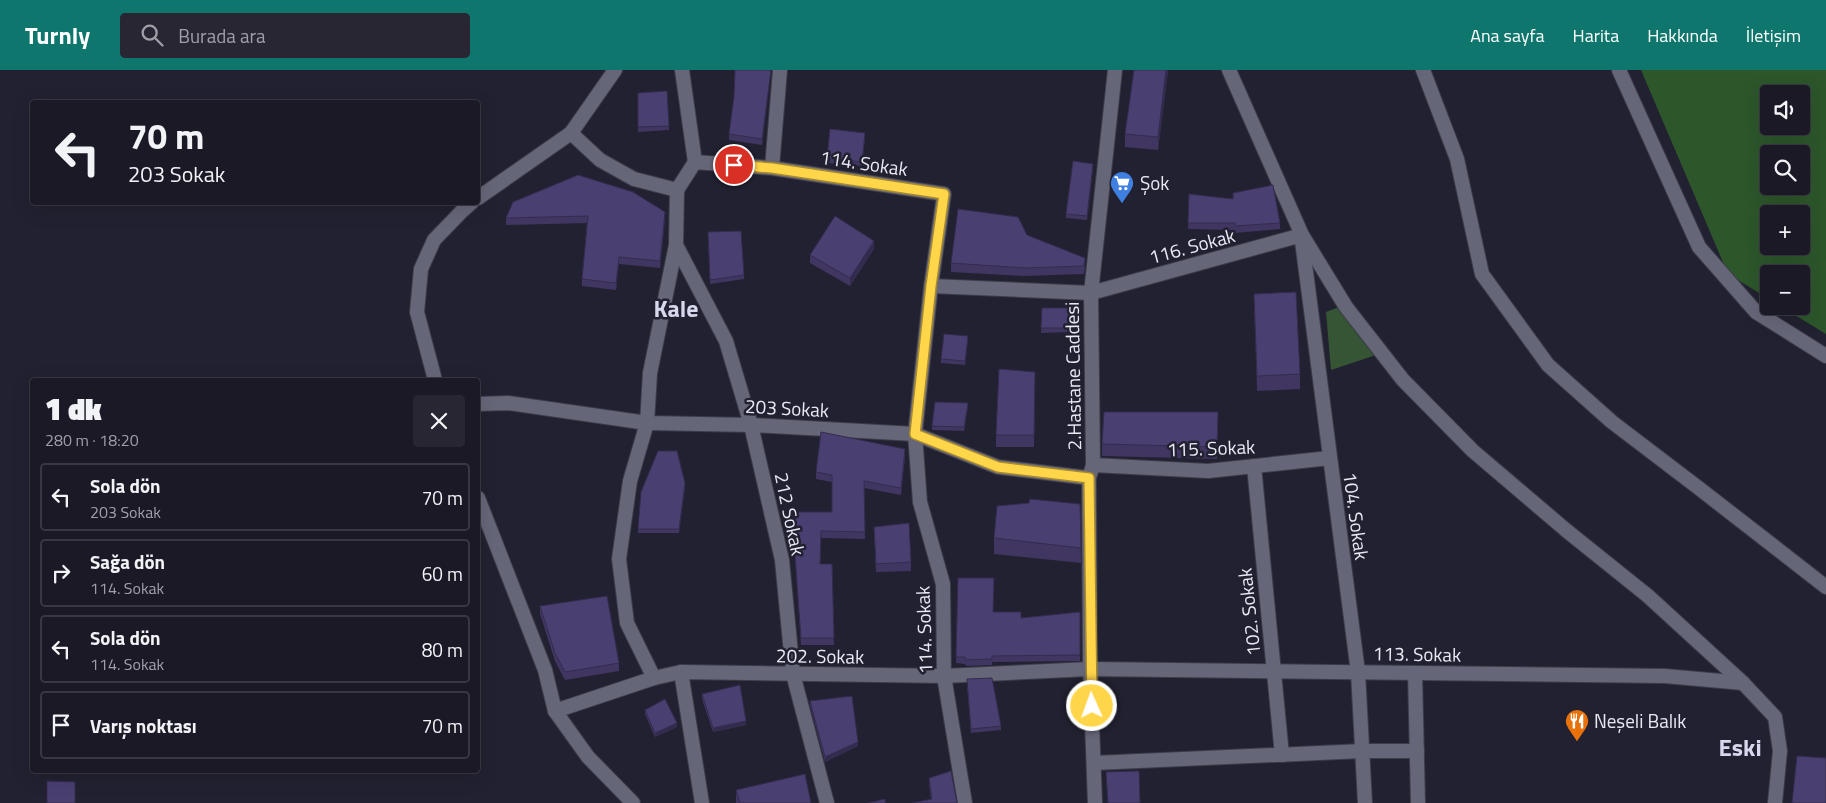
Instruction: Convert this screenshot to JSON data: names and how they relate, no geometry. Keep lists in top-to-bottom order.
{
  "streets": {
    "street": [
      "114. Sokak",
      "116. Sokak",
      "2.Hastane Caddesi",
      "203 Sokak",
      "115. Sokak",
      "212 Sokak",
      "104. Sokak",
      "102. Sokak",
      "113. Sokak",
      "202. Sokak"
    ]
  },
  "crossings": [
    ["114. Sokak", "116. Sokak"],
    ["114. Sokak", "203 Sokak"],
    ["114. Sokak", "202. Sokak"],
    ["116. Sokak", "2.Hastane Caddesi"],
    ["116. Sokak", "104. Sokak"],
    ["2.Hastane Caddesi", "203 Sokak"],
    ["2.Hastane Caddesi", "115. Sokak"],
    ["2.Hastane Caddesi", "113. Sokak"],
    ["2.Hastane Caddesi", "202. Sokak"],
    ["203 Sokak", "115. Sokak"],
    ["203 Sokak", "212 Sokak"],
    ["115. Sokak", "104. Sokak"],
    ["115. Sokak", "102. Sokak"],
    ["212 Sokak", "202. Sokak"],
    ["104. Sokak", "113. Sokak"],
    ["102. Sokak", "113. Sokak"],
    ["113. Sokak", "202. Sokak"]
  ],
  "districts": ["Kale", "Eski"],
  "places": {
    "supermarket": ["Şok"],
    "restaurant": ["Neşeli Balık"]
  },
  "page": {
    "header": "Turnly",
    "search": "Burada ara",
    "nav": [
      "Ana sayfa",
      "Harita",
      "Hakkında",
      "İletişim"
    ],
    "map_buttons": ["+", "−"],
    "turn": ["70 m", "203 Sokak"],
    "heading": ["1 dk", "280 m · 18:20"],
    "list": [
      {
        "name": "Sola dön",
        "note": "203 Sokak",
        "value": "70 m"
      },
      {
        "name": "Sağa dön",
        "note": "114. Sokak",
        "value": "60 m"
      },
      {
        "name": "Sola dön",
        "note": "114. Sokak",
        "value": "80 m"
      },
      {
        "name": "Varış noktası",
        "value": "70 m"
      }
    ]
  }
}
